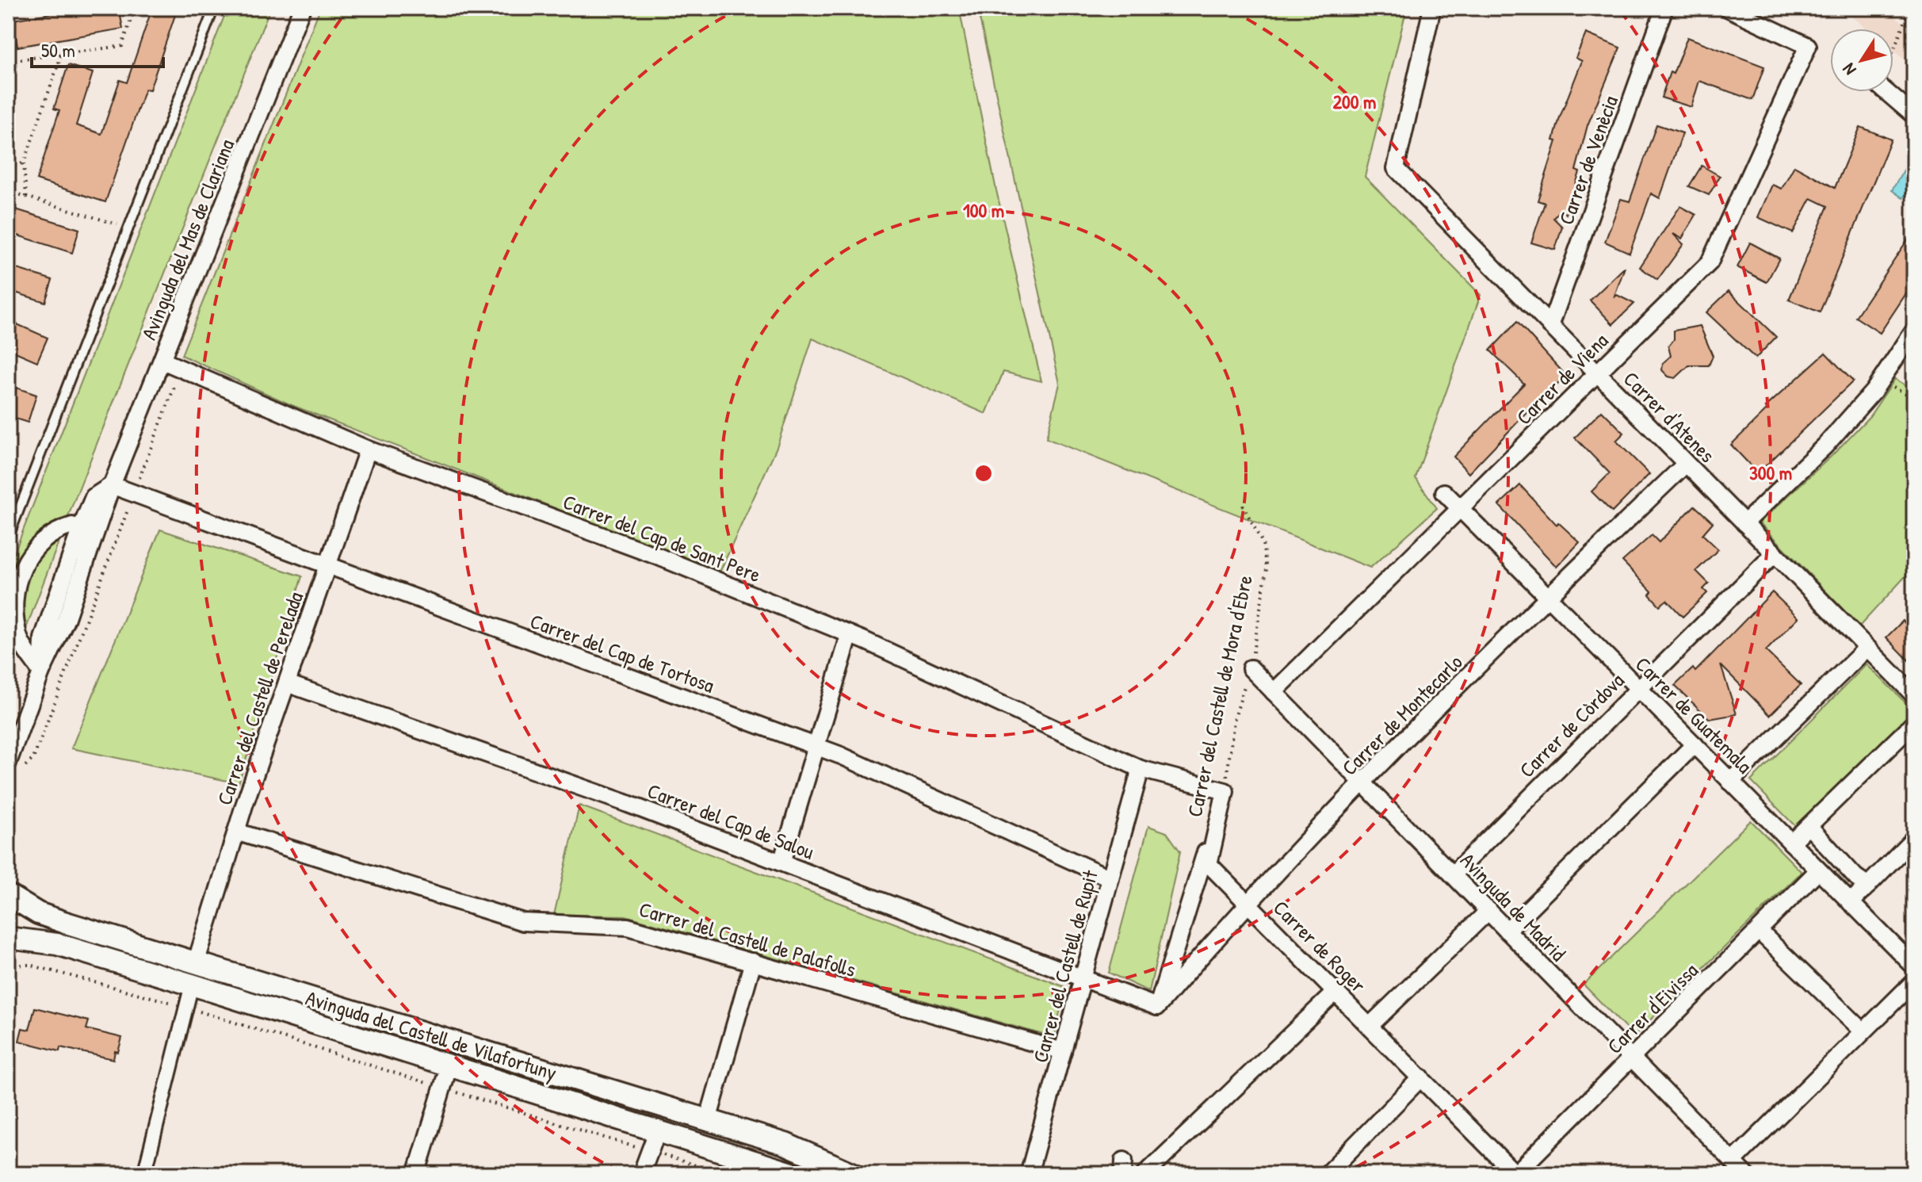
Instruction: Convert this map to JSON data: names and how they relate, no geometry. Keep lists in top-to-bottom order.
{
  "streets": {
    "street": [
      "Carrer de Venècia",
      "Avinguda del Mas de Clariana",
      "Carrer de Viena",
      "Carrer d'Atenes",
      "Carrer del Cap de Sant Pere",
      "Carrer del Cap de Tortosa",
      "Carrer del Castell de Mora d'Ebre",
      "Carrer del Castell de Perelada",
      "Carrer de Montecarlo",
      "Carrer de Guatemala",
      "Carrer de Còrdova",
      "Carrer del Cap de Salou",
      "Avinguda de Madrid",
      "Carrer del Castell de Palafolls",
      "Carrer de Roger",
      "Carrer del Castell de Rupit",
      "Carrer d'Eivissa",
      "Avinguda del Castell de Vilafortuny"
    ]
  },
  "crossings": [
    ["Carrer de Venècia", "Carrer d'Atenes"],
    ["Avinguda del Mas de Clariana", "Carrer del Cap de Sant Pere"],
    ["Avinguda del Mas de Clariana", "Carrer del Cap de Tortosa"],
    ["Carrer de Viena", "Carrer d'Atenes"],
    ["Carrer de Viena", "Carrer de Guatemala"],
    ["Carrer de Viena", "Avinguda de Madrid"],
    ["Carrer d'Atenes", "Carrer de Montecarlo"],
    ["Carrer d'Atenes", "Carrer de Còrdova"],
    ["Carrer del Cap de Sant Pere", "Carrer del Castell de Perelada"],
    ["Carrer del Cap de Sant Pere", "Carrer del Castell de Rupit"],
    ["Carrer del Cap de Tortosa", "Carrer del Castell de Perelada"],
    ["Carrer del Cap de Tortosa", "Carrer del Castell de Rupit"],
    ["Carrer del Castell de Mora d'Ebre", "Carrer de Montecarlo"],
    ["Carrer del Castell de Mora d'Ebre", "Carrer del Cap de Salou"],
    ["Carrer del Castell de Mora d'Ebre", "Avinguda de Madrid"],
    ["Carrer del Castell de Mora d'Ebre", "Carrer de Roger"],
    ["Carrer del Castell de Perelada", "Carrer del Cap de Salou"],
    ["Carrer del Castell de Perelada", "Carrer del Castell de Palafolls"],
    ["Carrer del Castell de Perelada", "Avinguda del Castell de Vilafortuny"],
    ["Carrer de Montecarlo", "Carrer de Guatemala"],
    ["Carrer de Montecarlo", "Carrer del Cap de Salou"],
    ["Carrer de Montecarlo", "Avinguda de Madrid"],
    ["Carrer de Montecarlo", "Carrer de Roger"],
    ["Carrer de Guatemala", "Carrer de Còrdova"],
    ["Carrer de Guatemala", "Carrer d'Eivissa"],
    ["Carrer de Còrdova", "Avinguda de Madrid"],
    ["Carrer del Cap de Salou", "Carrer del Castell de Rupit"],
    ["Avinguda de Madrid", "Carrer d'Eivissa"],
    ["Carrer del Castell de Palafolls", "Carrer del Castell de Rupit"],
    ["Carrer de Roger", "Carrer d'Eivissa"]
  ],
  "scale_bar": "50 m",
  "north": "bottom left",
  "rings": ["200 m", "100 m", "300 m"]
}
